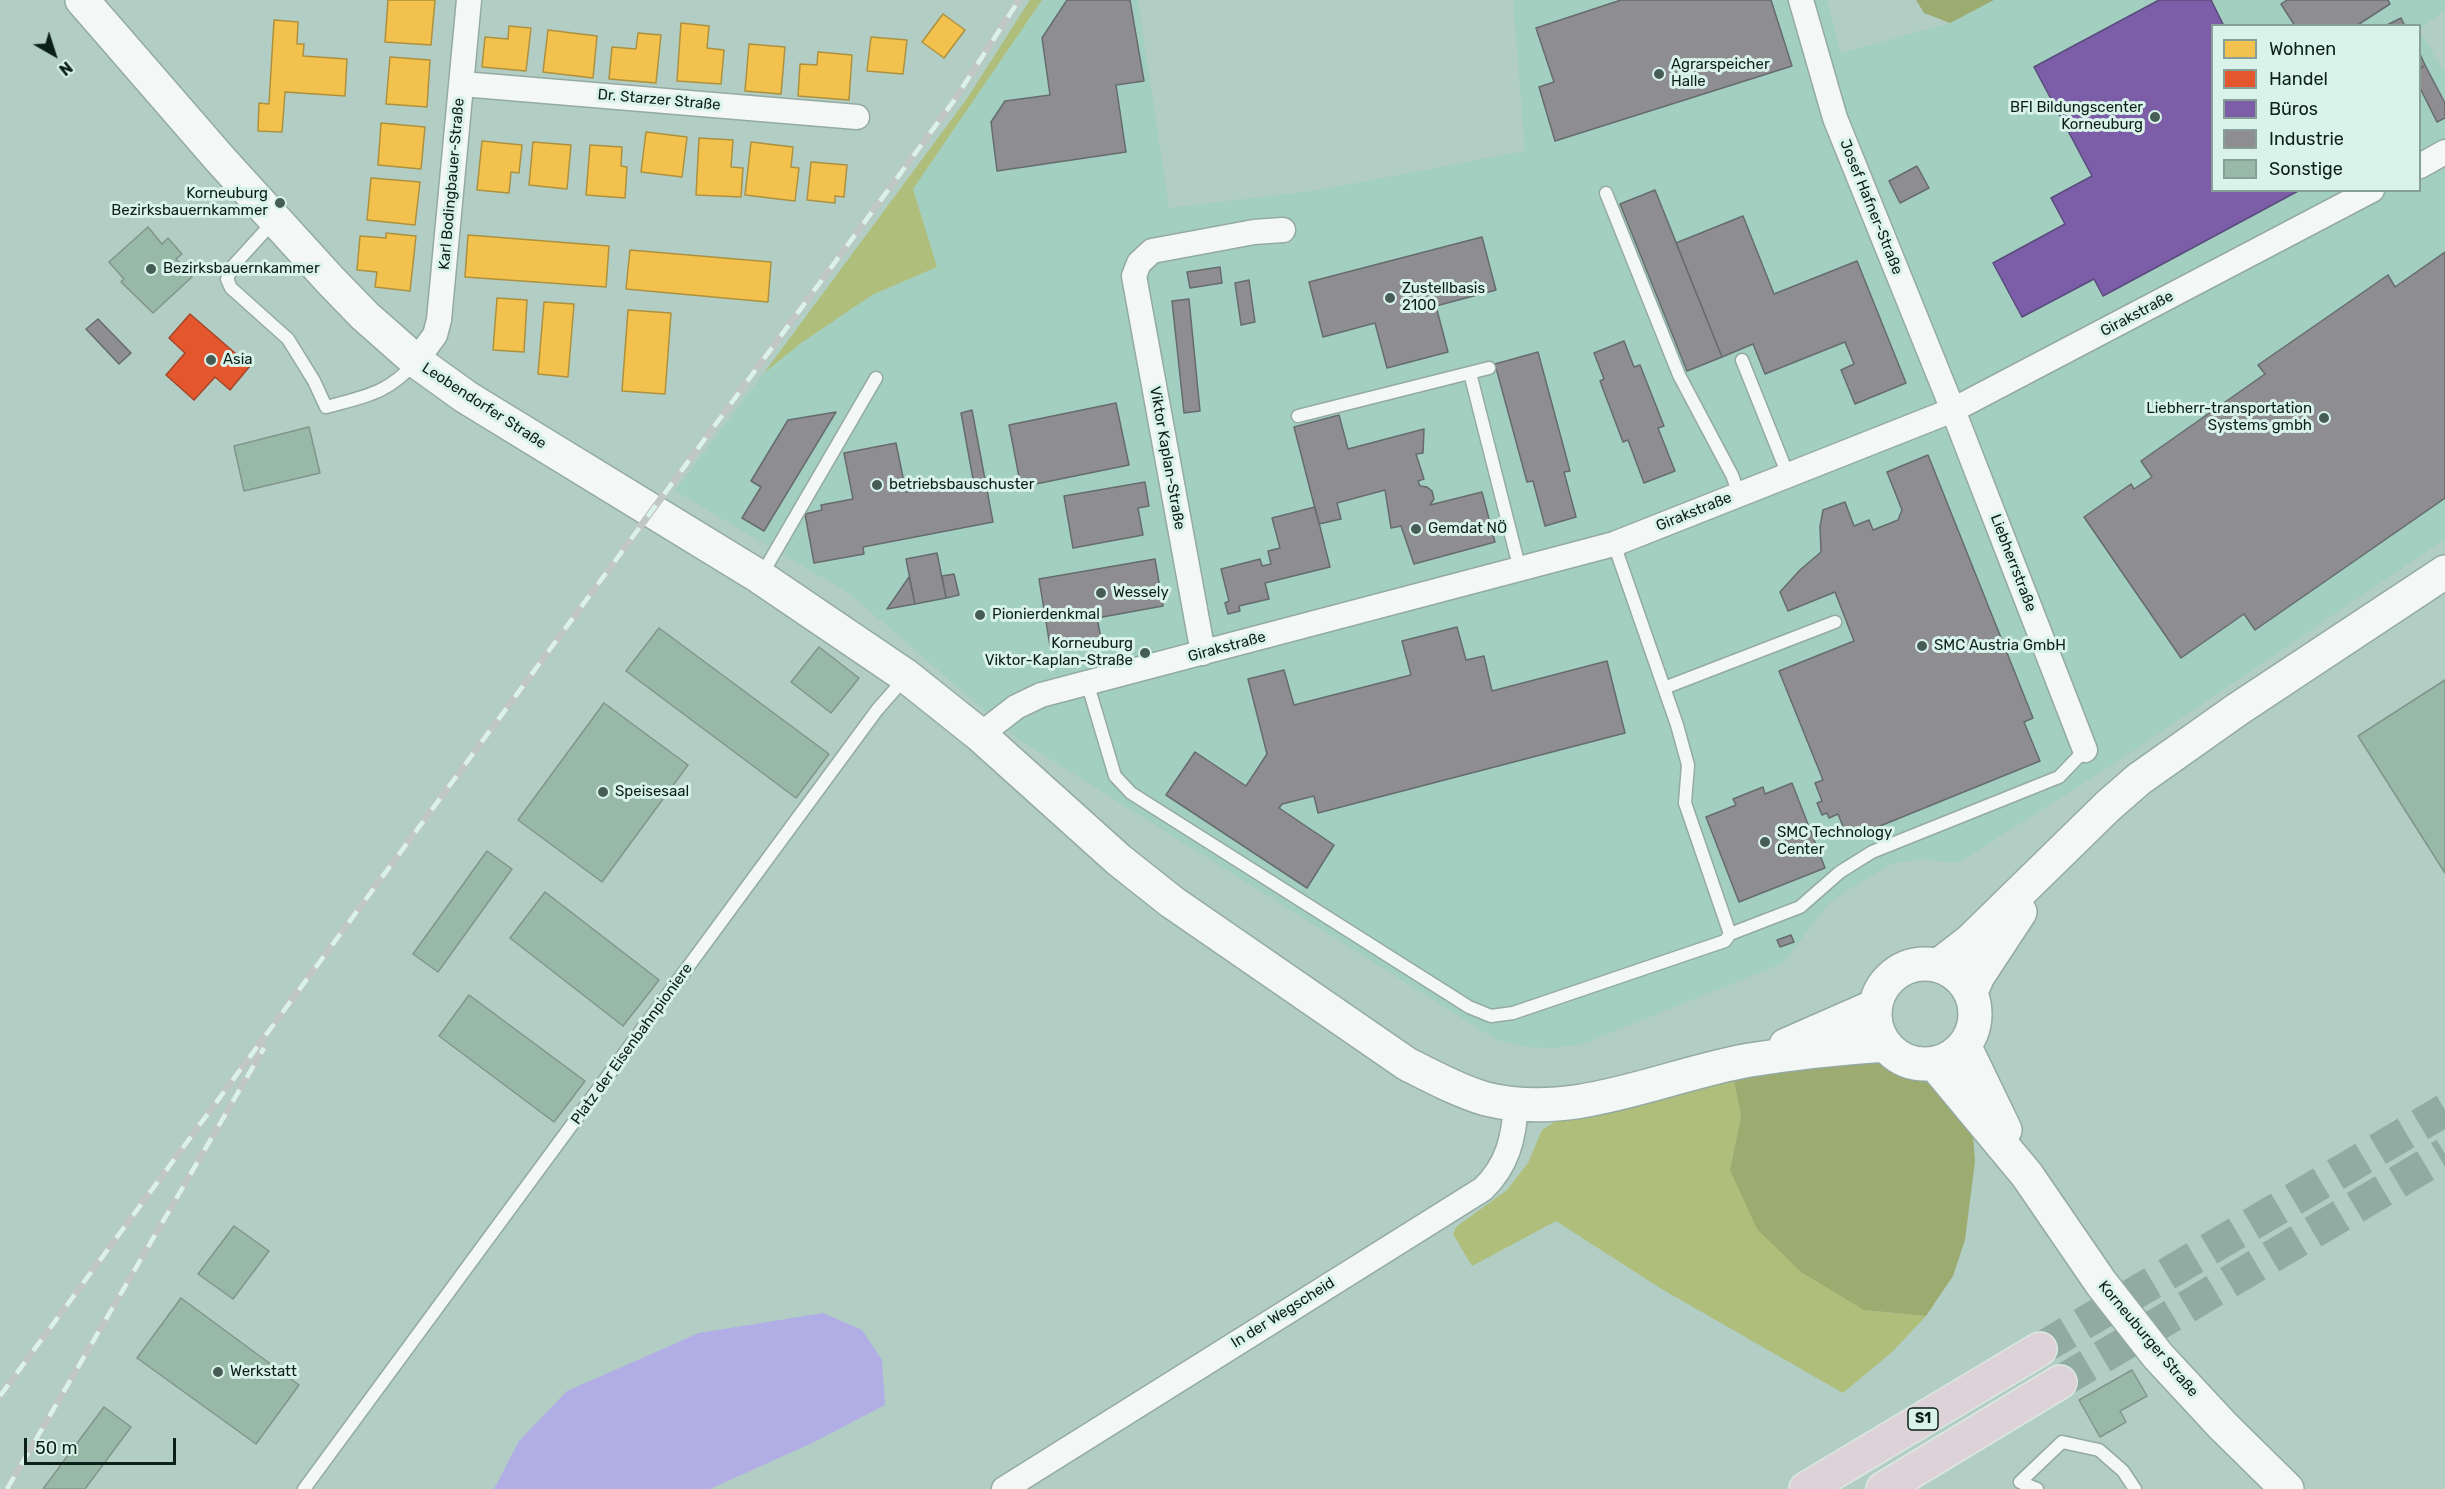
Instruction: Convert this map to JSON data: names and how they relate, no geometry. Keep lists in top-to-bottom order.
{
  "streets": {
    "highway": ["S1"],
    "main road": ["Leobendorfer Straße", "Korneuburger Straße"],
    "street": [
      "Dr. Starzer Straße",
      "Karl Bodingbauer-Straße",
      "Josef Hafner-Straße",
      "Girakstraße",
      "Viktor Kaplan-Straße",
      "Liebherrstraße",
      "In der Wegscheid"
    ],
    "lane": ["Platz der Eisenbahnpioniere"]
  },
  "crossings": [
    ["Dr. Starzer Straße", "Karl Bodingbauer-Straße"],
    ["Karl Bodingbauer-Straße", "Leobendorfer Straße"],
    ["Josef Hafner-Straße", "Girakstraße"],
    ["Josef Hafner-Straße", "Liebherrstraße"],
    ["Girakstraße", "Viktor Kaplan-Straße"],
    ["Girakstraße", "Liebherrstraße"],
    ["Leobendorfer Straße", "Platz der Eisenbahnpioniere"]
  ],
  "places": [
    "Agrarspeicher Halle",
    "BFI Bildungscenter Korneuburg",
    "Korneuburg Bezirksbauernkammer",
    "Bezirksbauernkammer",
    "Zustellbasis 2100",
    "Asia",
    "Liebherr-transportation Systems gmbh",
    "betriebsbauschuster",
    "Gemdat NÖ",
    "Wessely",
    "Pionierdenkmal",
    "SMC Austria GmbH",
    "Korneuburg Viktor-Kaplan-Straße",
    "Speisesaal",
    "SMC Technology Center",
    "Werkstatt"
  ],
  "legend": [
    "Wohnen",
    "Handel",
    "Büros",
    "Industrie",
    "Sonstige"
  ],
  "scale_bar": "50 m",
  "north": "bottom right"
}
